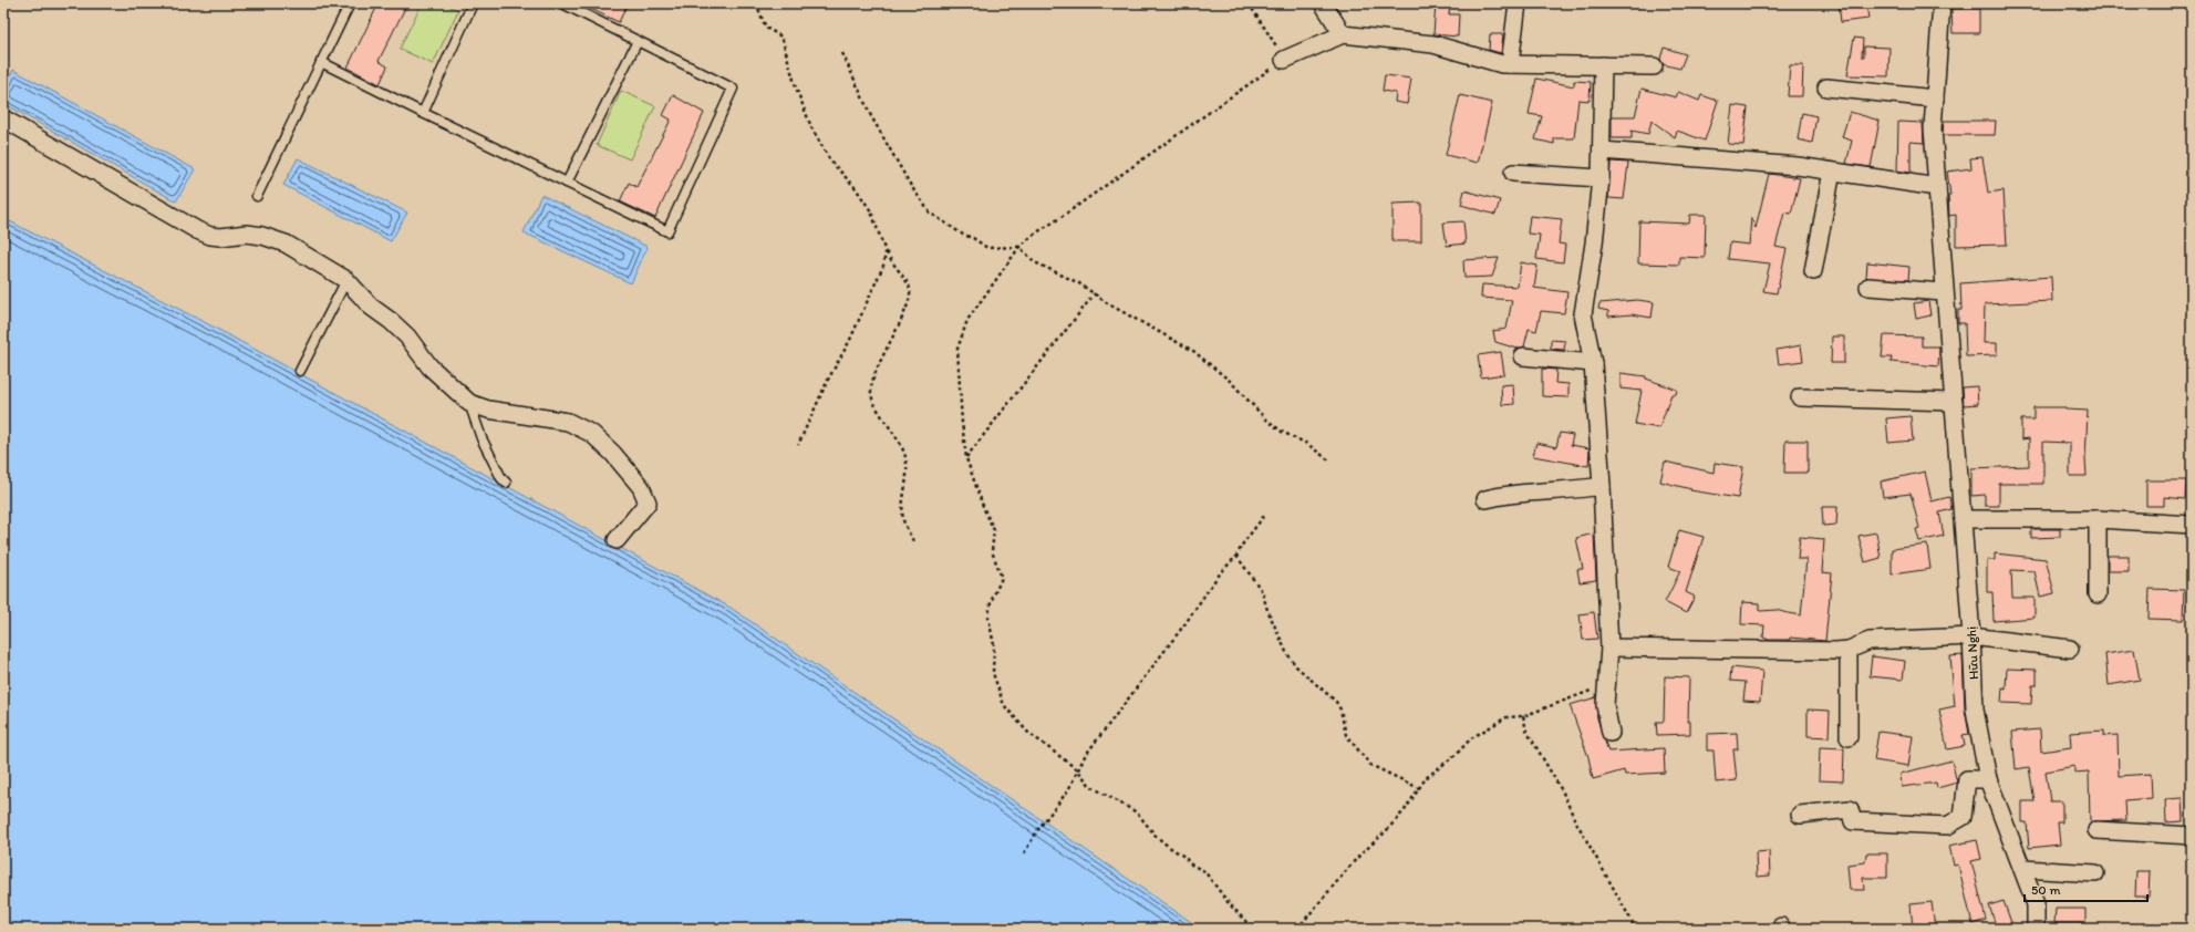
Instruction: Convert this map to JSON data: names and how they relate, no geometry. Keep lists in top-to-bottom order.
{
  "streets": {
    "street": ["Hữu Nghị"]
  },
  "scale_bar": "50 m"
}
